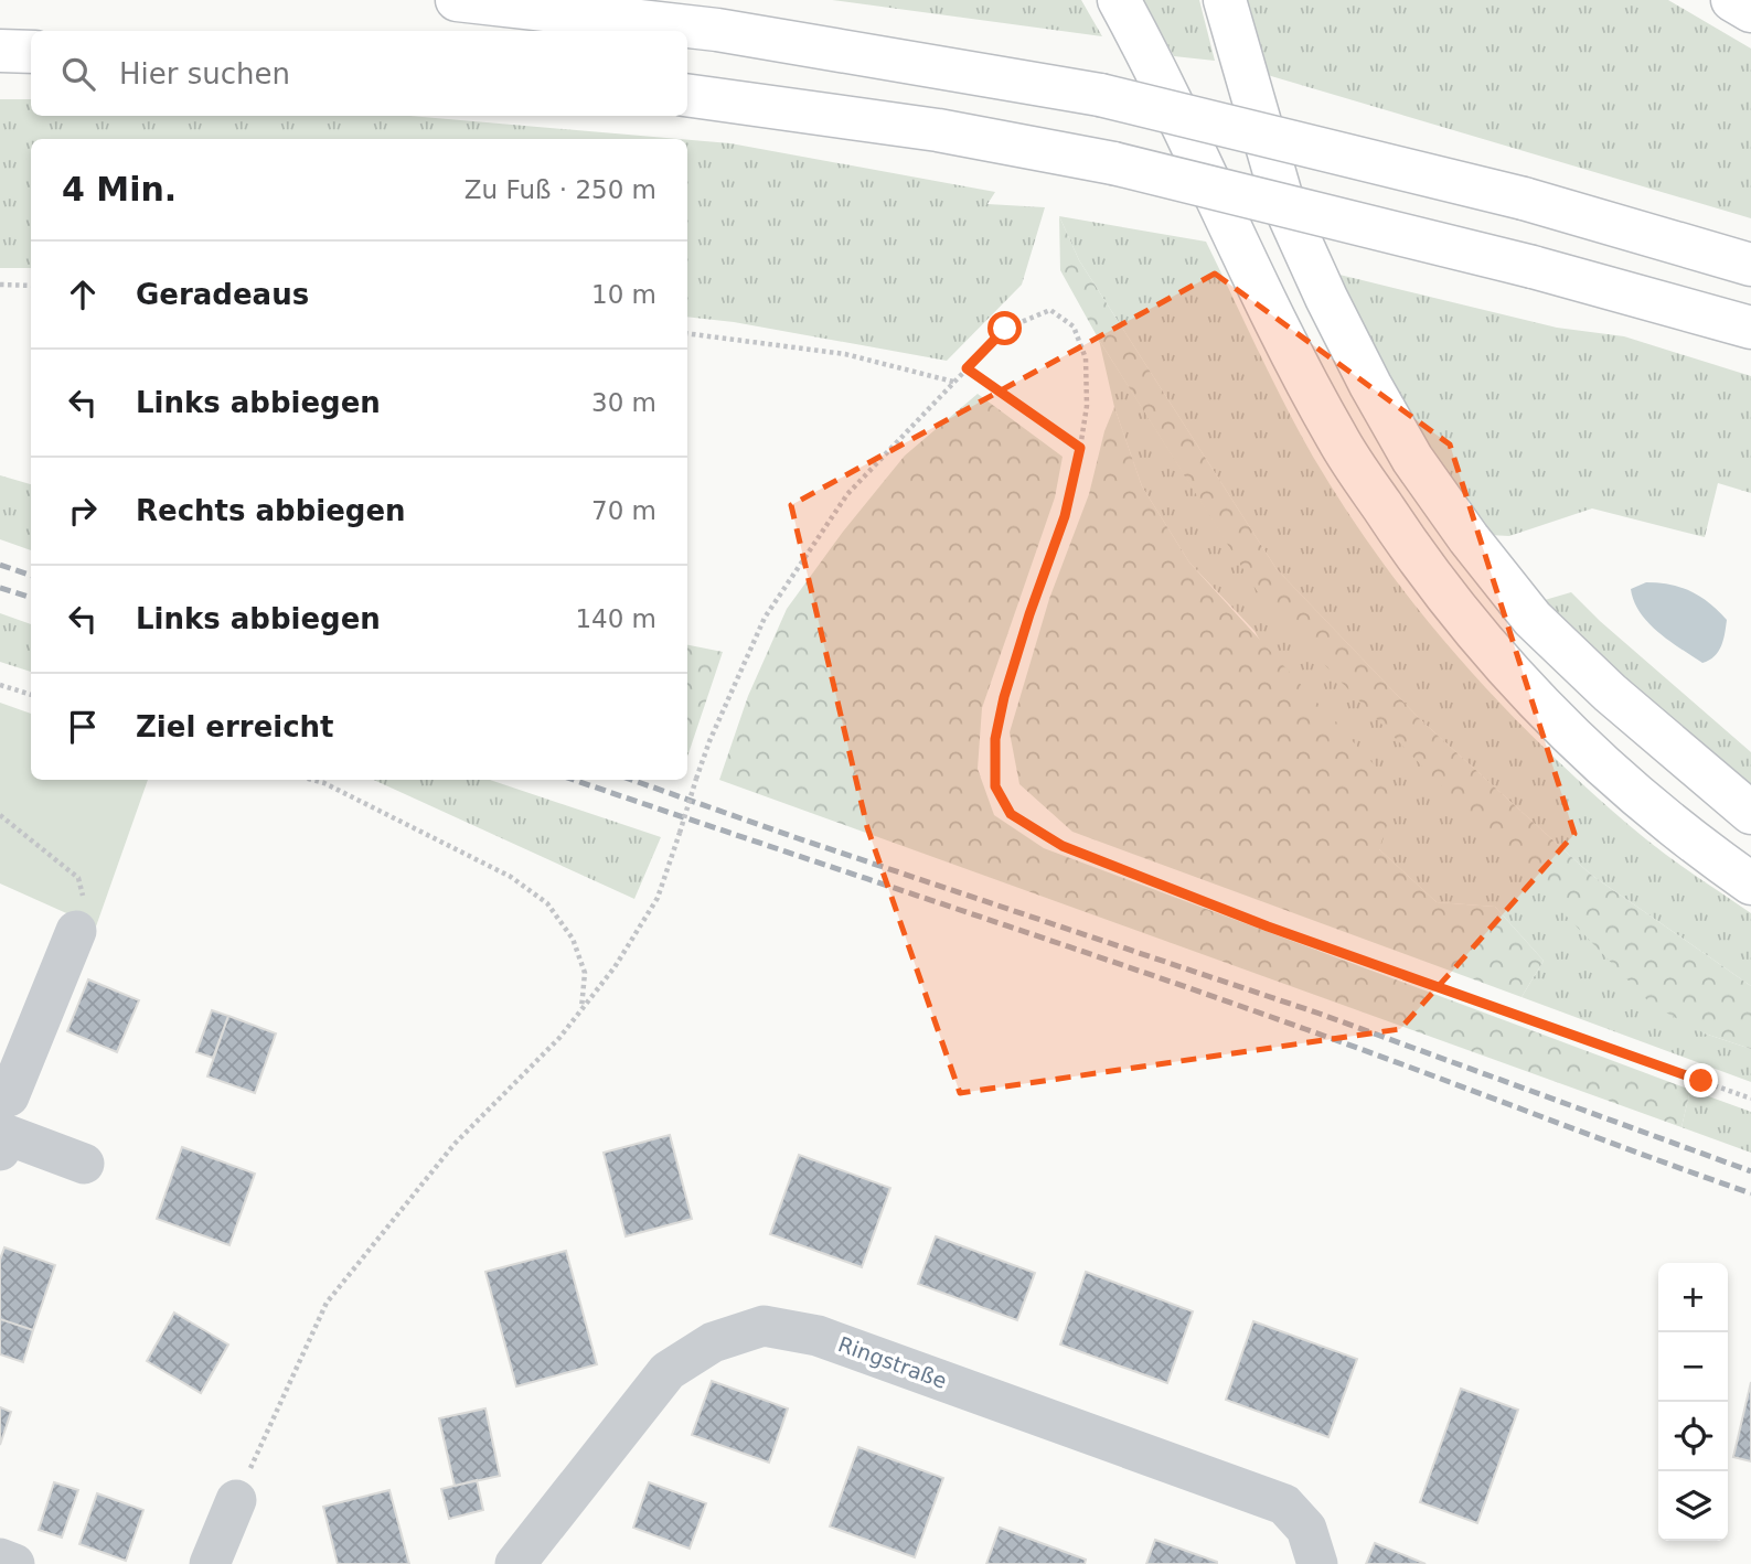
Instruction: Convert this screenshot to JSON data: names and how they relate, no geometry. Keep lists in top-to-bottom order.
{
  "streets": {
    "street": ["Ringstraße"]
  },
  "page": {
    "search": "Hier suchen",
    "heading": ["4 Min.", "Zu Fuß · 250 m"],
    "list": [
      ["Geradeaus", "10 m"],
      ["Links abbiegen", "30 m"],
      ["Rechts abbiegen", "70 m"],
      ["Links abbiegen", "140 m"],
      "Ziel erreicht"
    ],
    "map_buttons": ["+", "−"]
  }
}
